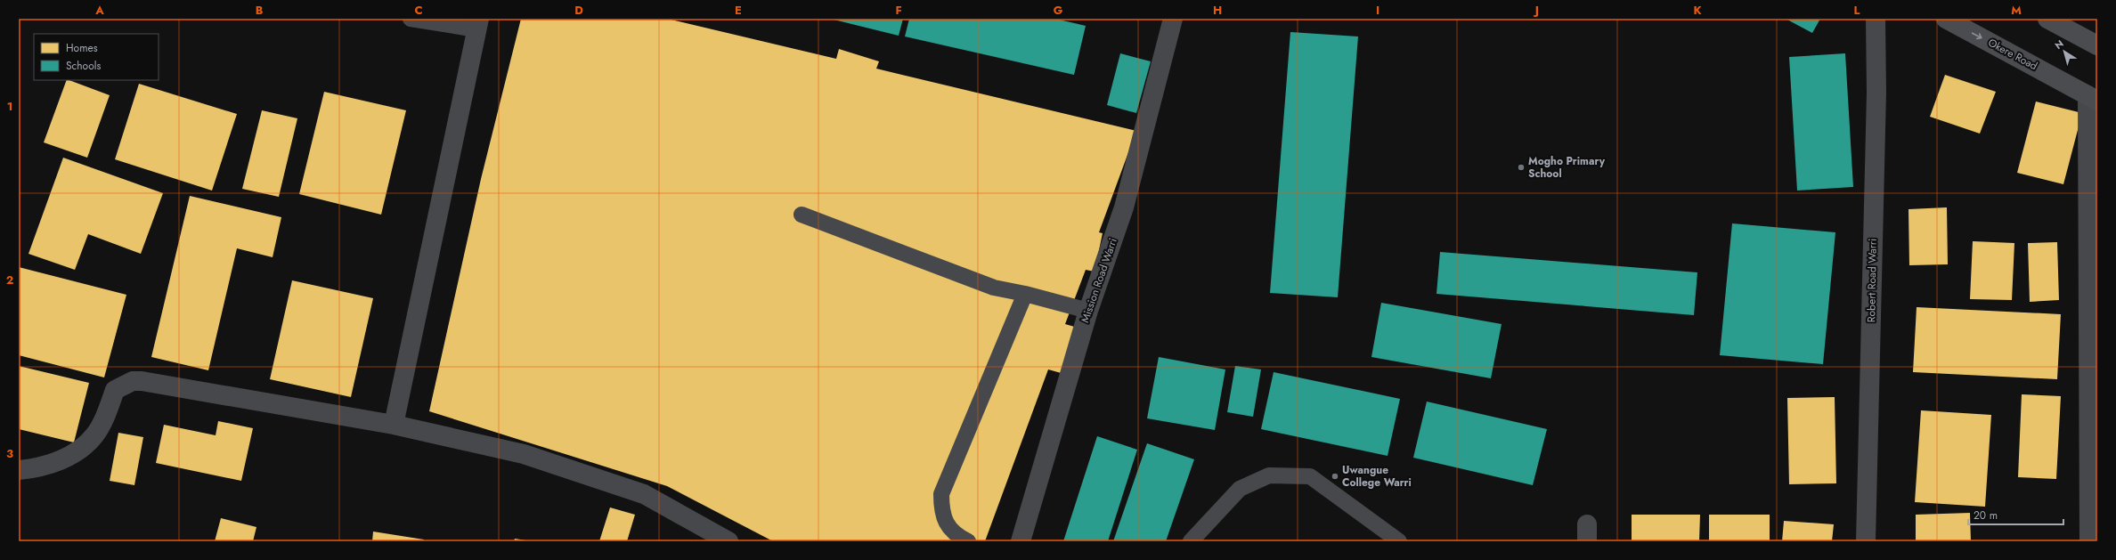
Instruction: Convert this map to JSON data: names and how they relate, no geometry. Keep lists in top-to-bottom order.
{
  "streets": {
    "main road": ["Okere Road"],
    "street": ["Mission Road Warri", "Robert Road Warri"]
  },
  "places": ["Mogho Primary School", "Uwangue College Warri"],
  "legend": ["Homes", "Schools"],
  "scale_bar": "20 m",
  "north": "top left",
  "grid": {
    "columns": [
      "A",
      "B",
      "C",
      "D",
      "E",
      "F",
      "G",
      "H",
      "I",
      "J",
      "K",
      "L",
      "M"
    ],
    "rows": ["1", "2", "3"]
  }
}
